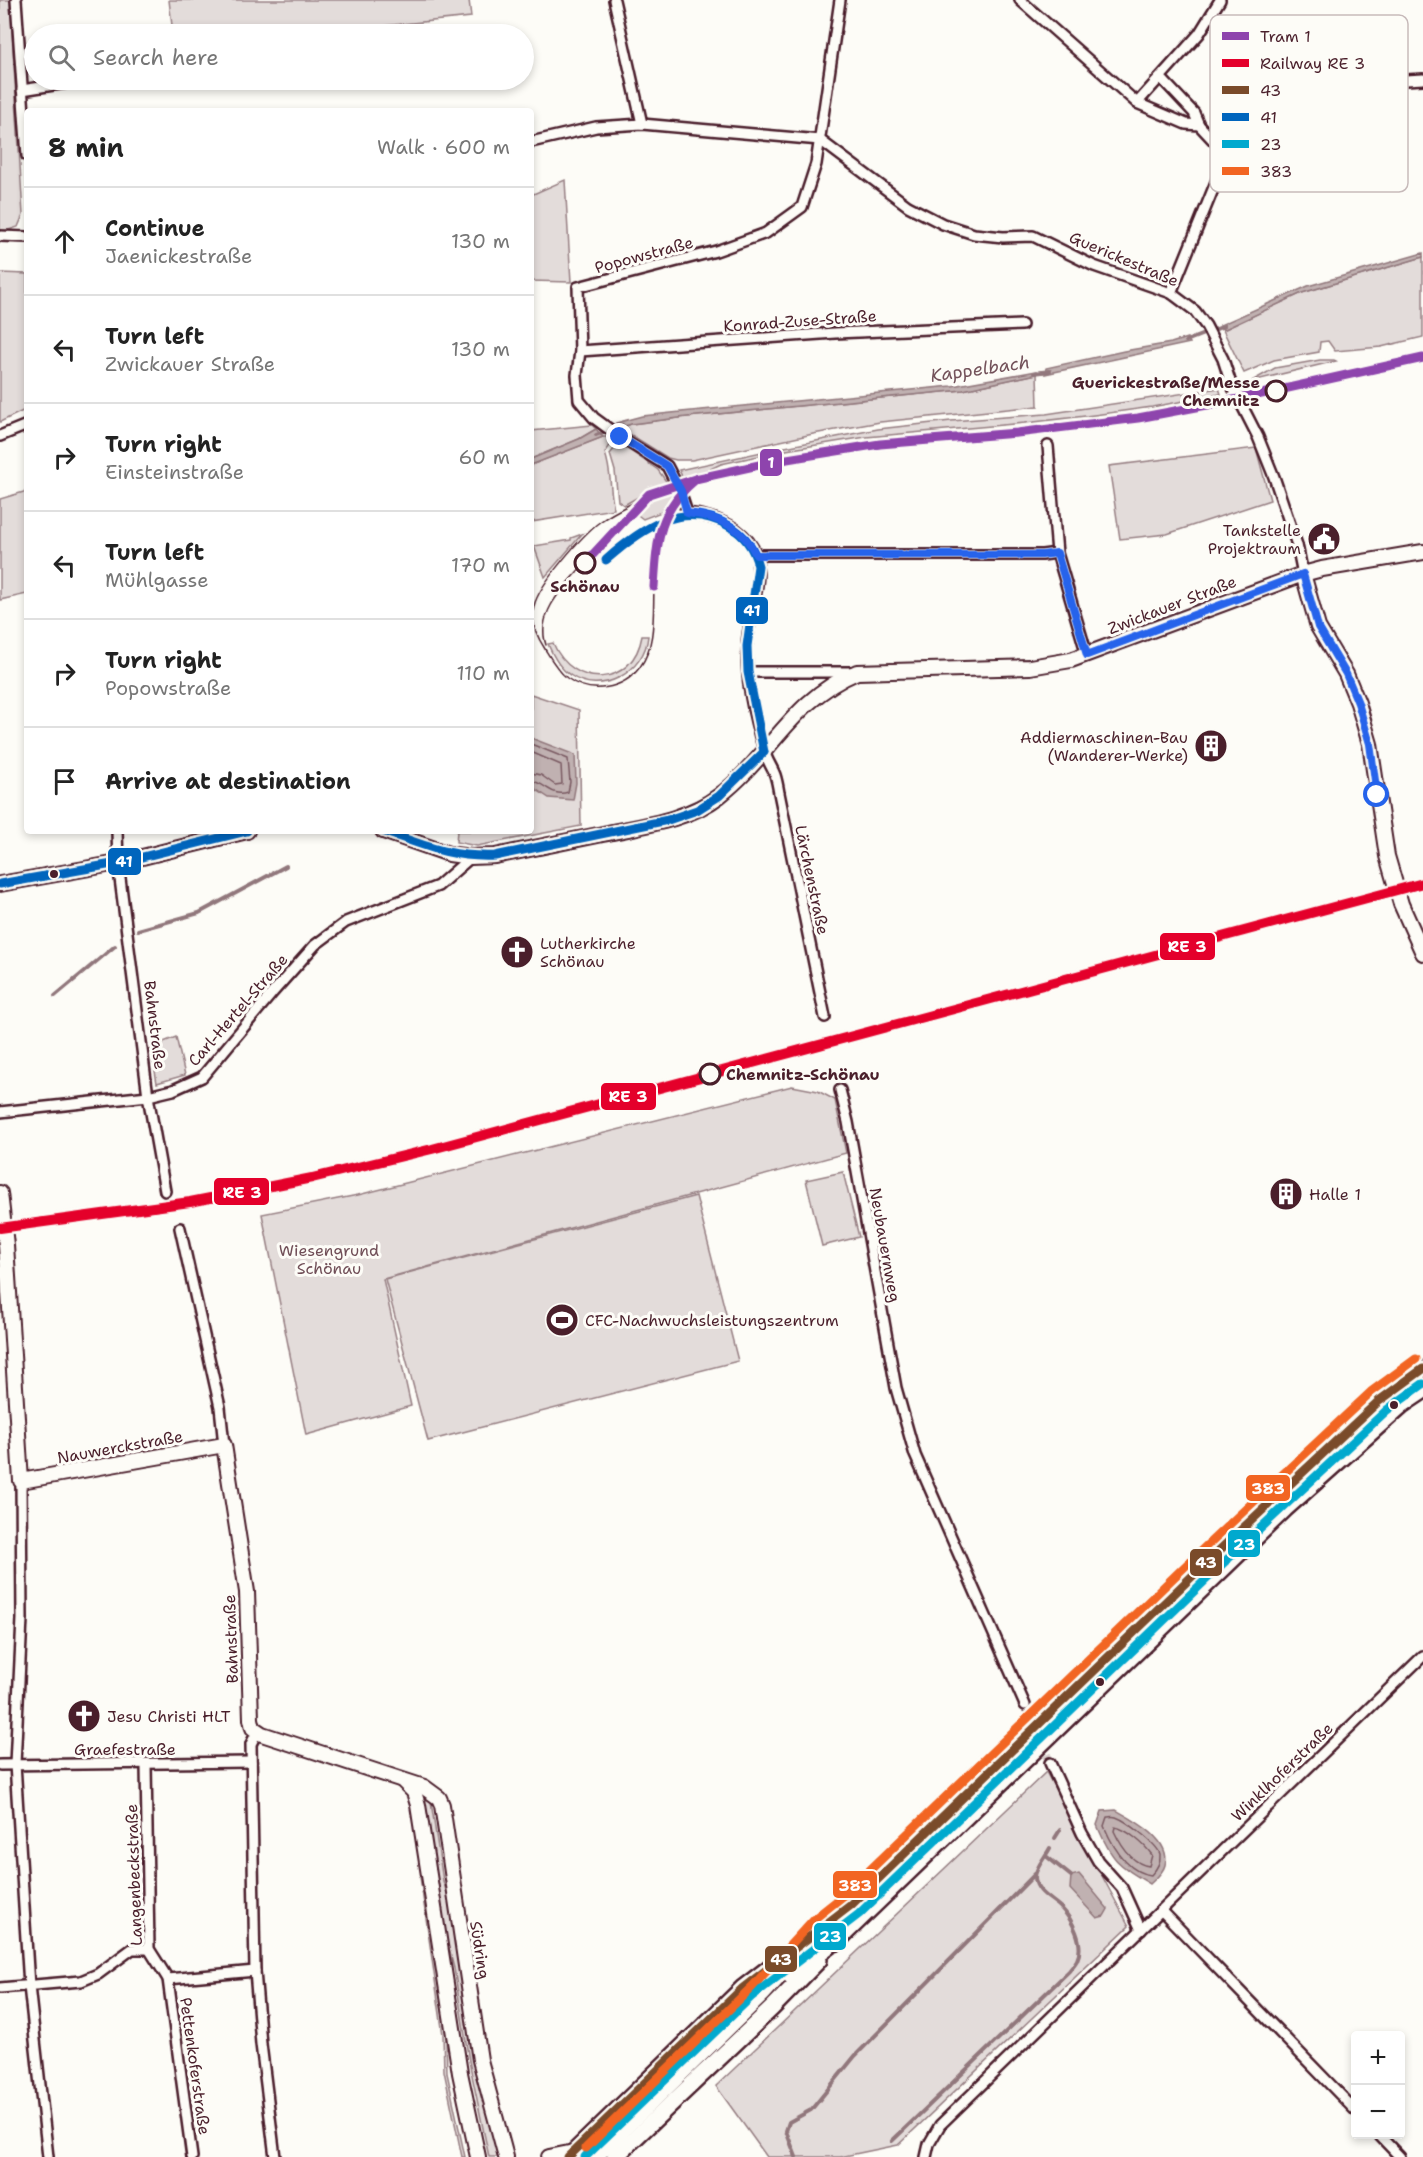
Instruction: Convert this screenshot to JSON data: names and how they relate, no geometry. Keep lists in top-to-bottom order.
{
  "streets": {
    "main road": [
      "Zwickauer Straße",
      "Bahnstraße",
      "Nauwerckstraße",
      "Südring"
    ],
    "street": [
      "Popowstraße",
      "Guerickestraße",
      "Konrad-Zuse-Straße",
      "Lärchenstraße",
      "Carl-Hertel-Straße",
      "Neubauernweg",
      "Graefestraße",
      "Winklhoferstraße",
      "Langenbeckstraße",
      "Pettenkoferstraße"
    ]
  },
  "crossings": [
    ["Popowstraße", "Guerickestraße"],
    ["Popowstraße", "Konrad-Zuse-Straße"],
    ["Guerickestraße", "Zwickauer Straße"],
    ["Zwickauer Straße", "Lärchenstraße"],
    ["Zwickauer Straße", "Carl-Hertel-Straße"],
    ["Carl-Hertel-Straße", "Bahnstraße"],
    ["Bahnstraße", "Nauwerckstraße"],
    ["Bahnstraße", "Graefestraße"],
    ["Bahnstraße", "Südring"],
    ["Graefestraße", "Langenbeckstraße"],
    ["Langenbeckstraße", "Pettenkoferstraße"]
  ],
  "water": ["Kappelbach"],
  "parks": ["Wiesengrund Schönau"],
  "places": {
    "other": ["Guerickestraße/Messe Chemnitz", "Schönau", "Chemnitz-Schönau"],
    "public building": ["Tankstelle Projektraum"],
    "building": ["Addiermaschinen-Bau (Wanderer-Werke)", "Halle 1"],
    "church": ["Lutherkirche Schönau", "Jesu Christi HLT"],
    "sports": ["CFC-Nachwuchsleistungszentrum"]
  },
  "lines": [
    "tram line 1",
    "transit line 41",
    "transit line 383",
    "transit line 43",
    "transit line 23"
  ],
  "legend": [
    "Tram 1",
    "Railway RE 3",
    "43",
    "41",
    "23",
    "383"
  ],
  "page": {
    "search": "Search here",
    "heading": ["8 min", "Walk · 600 m"],
    "list": [
      ["Continue", "Jaenickestraße", "130 m"],
      ["Turn left", "Zwickauer Straße", "130 m"],
      ["Turn right", "Einsteinstraße", "60 m"],
      ["Turn left", "Mühlgasse", "170 m"],
      ["Turn right", "Popowstraße", "110 m"],
      "Arrive at destination"
    ],
    "map_buttons": ["+", "−"]
  }
}
